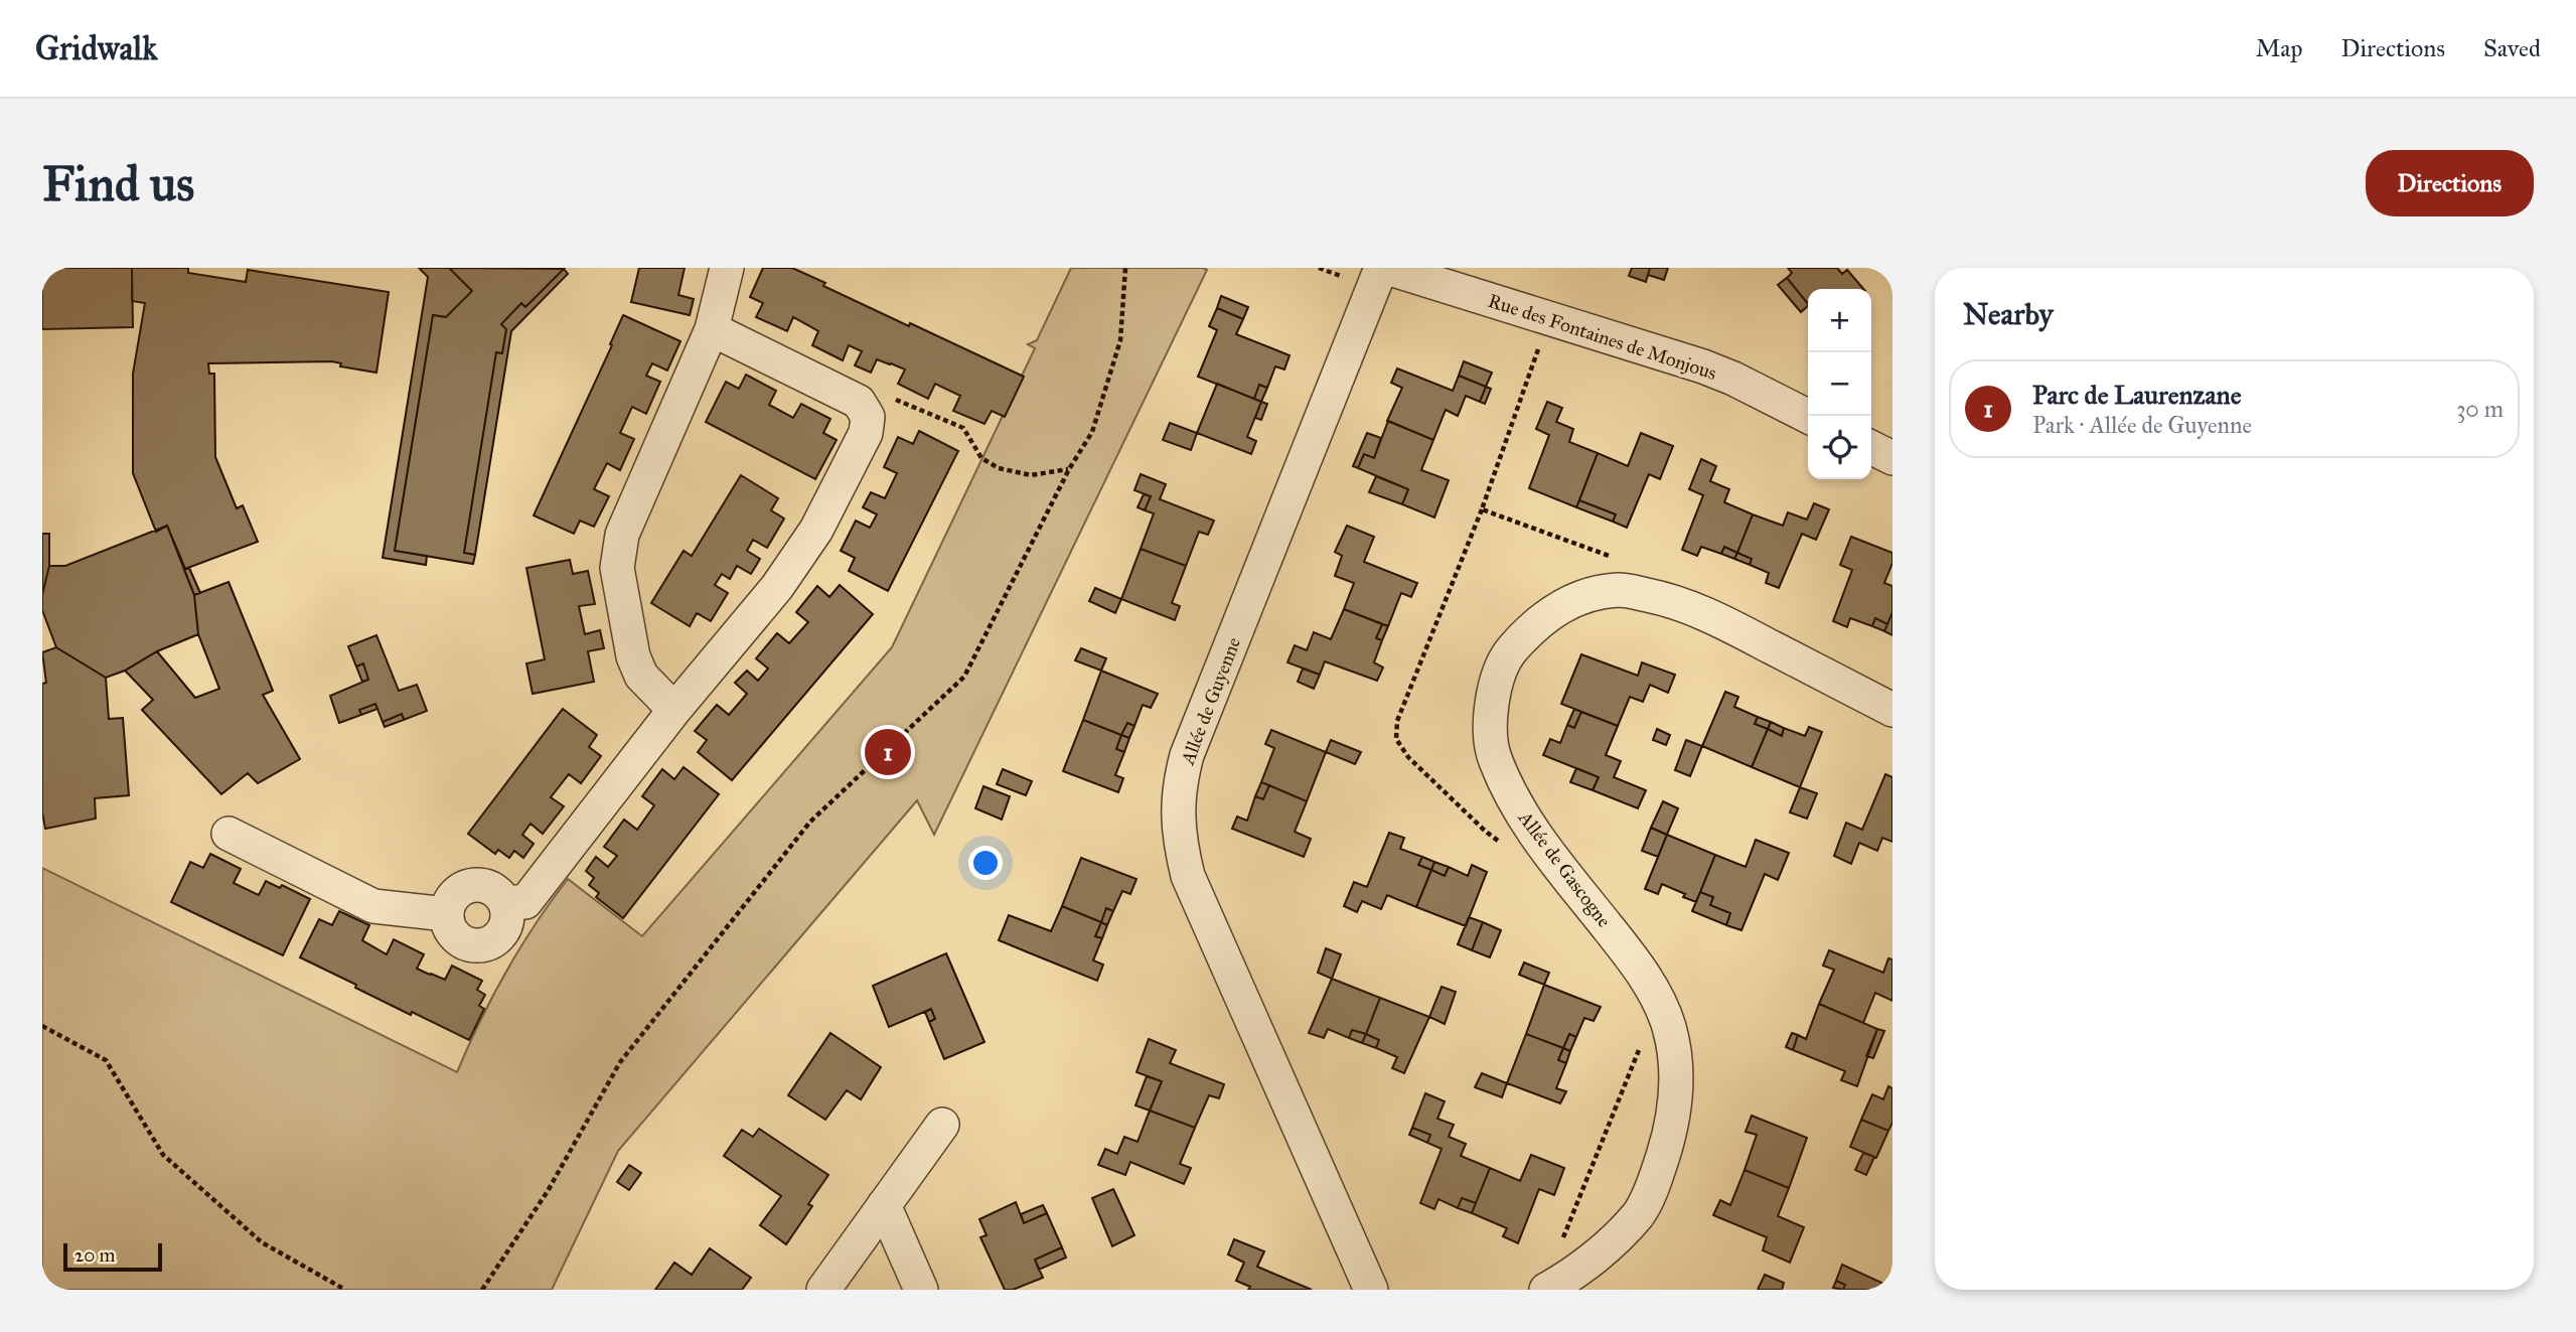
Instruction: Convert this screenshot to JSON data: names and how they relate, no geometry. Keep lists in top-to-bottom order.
{
  "streets": {
    "street": ["Rue des Fontaines de Monjous", "Allée de Guyenne", "Allée de Gascogne"]
  },
  "scale_bar": "20 m",
  "page": {
    "header": "Gridwalk",
    "nav": ["Map", "Directions", "Saved"],
    "buttons": "Directions",
    "title": "Find us",
    "heading": "Nearby",
    "map_buttons": ["+", "−"],
    "list": [
      {
        "mark": "1",
        "name": "Parc de Laurenzane",
        "note": "Park · Allée de Guyenne",
        "value": "30 m"
      }
    ],
    "pins": "1",
    "scale": "20 m"
  }
}
